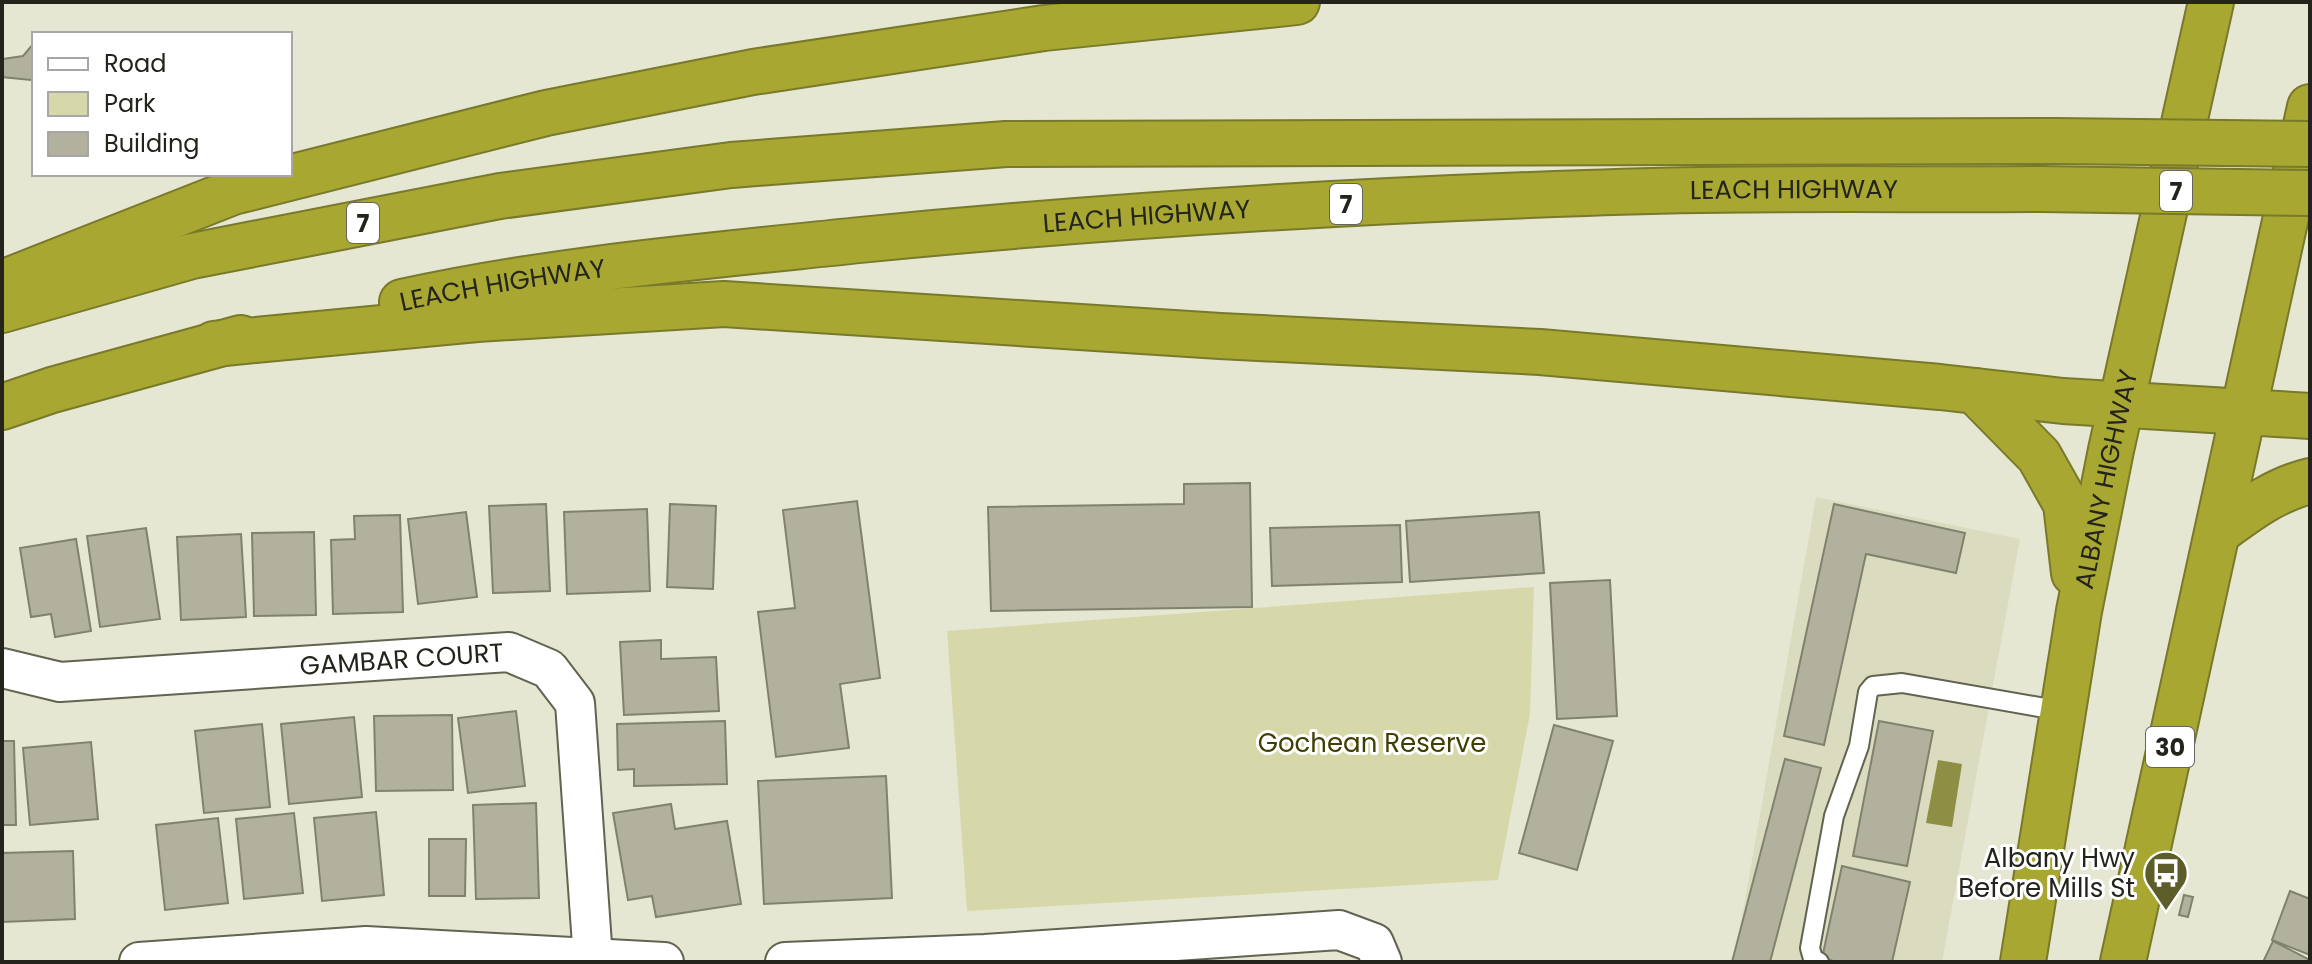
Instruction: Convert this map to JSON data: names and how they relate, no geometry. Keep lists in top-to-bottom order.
{
  "streets": {
    "highway": [
      "LEACH HIGHWAY",
      "7",
      "ALBANY HIGHWAY",
      "30"
    ],
    "street": ["GAMBAR COURT"]
  },
  "parks": ["Gochean Reserve"],
  "places": {
    "bus stop": ["Albany Hwy Before Mills St"]
  },
  "legend": ["Road", "Park", "Building"]
}
